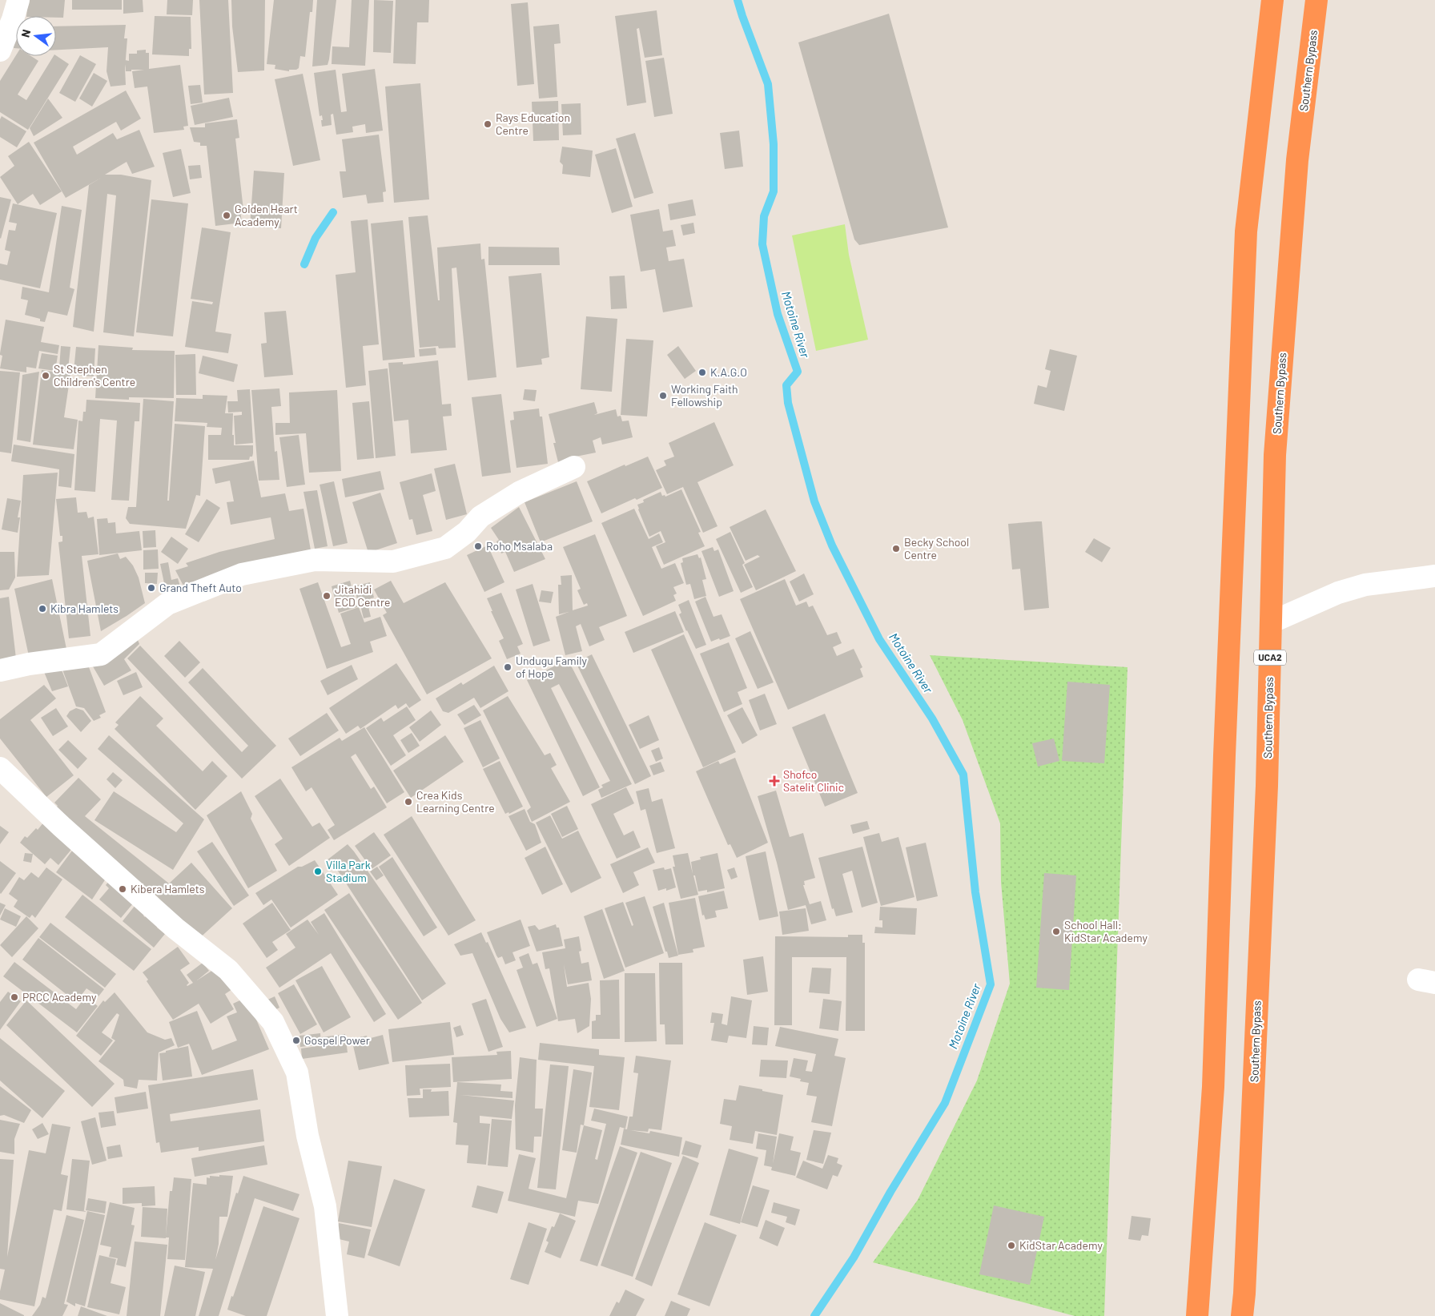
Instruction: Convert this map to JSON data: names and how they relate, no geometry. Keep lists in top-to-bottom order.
{
  "streets": {
    "highway": ["Southern Bypass", "UCA2"]
  },
  "water": ["Motoine River"],
  "places": {
    "other": [
      "Rays Education Centre",
      "Golden Heart Academy",
      "K.A.G.O",
      "St Stephen Children's Centre",
      "Working Faith Fellowship",
      "Roho Msalaba",
      "Becky School Centre",
      "Grand Theft Auto",
      "Jitahidi ECD Centre",
      "Kibra Hamlets",
      "Undugu Family of Hope",
      "Crea Kids Learning Centre",
      "Villa Park Stadium",
      "Kibera Hamlets",
      "School Hall: KidStar Academy",
      "PRCC Academy",
      "Gospel Power",
      "KidStar Academy"
    ],
    "health": ["Shofco Satelit Clinic"]
  },
  "north": "left"
}
